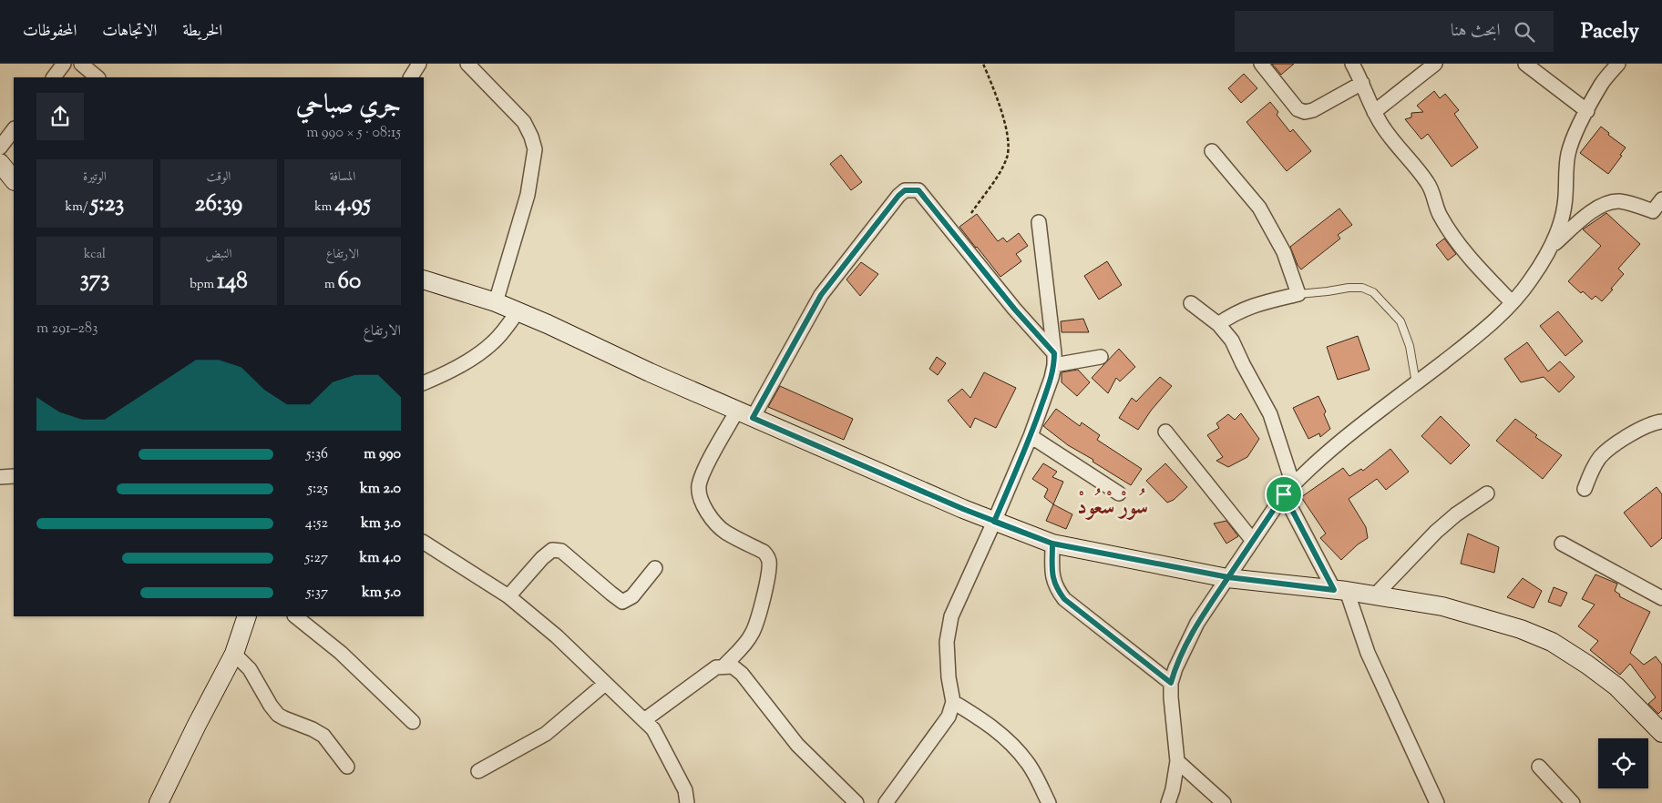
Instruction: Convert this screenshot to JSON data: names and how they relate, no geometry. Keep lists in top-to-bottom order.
{
  "districts": ["سُورْ سْعُودْ"],
  "page": {
    "header": "Pacely",
    "search": "ابحث هنا",
    "nav": ["الخريطة", "الاتجاهات", "المحفوظات"],
    "heading": ["جري صباحي", "08:15 · 5 × 990 m"],
    "stats": [
      ["المسافة", "4.95 km"],
      ["الوقت", "26:39"],
      ["الوتيرة", "5:23 /km"],
      ["الارتفاع", "60 m"],
      ["النبض", "148 bpm"],
      ["kcal", "373"]
    ],
    "chart": ["الارتفاع", "283–291 m"],
    "list": [
      {
        "name": "990 m",
        "note": "5:36"
      },
      {
        "name": "2.0 km",
        "note": "5:25"
      },
      {
        "name": "3.0 km",
        "note": "4:52"
      },
      {
        "name": "4.0 km",
        "note": "5:27"
      },
      {
        "name": "5.0 km",
        "note": "5:37"
      }
    ]
  }
}
